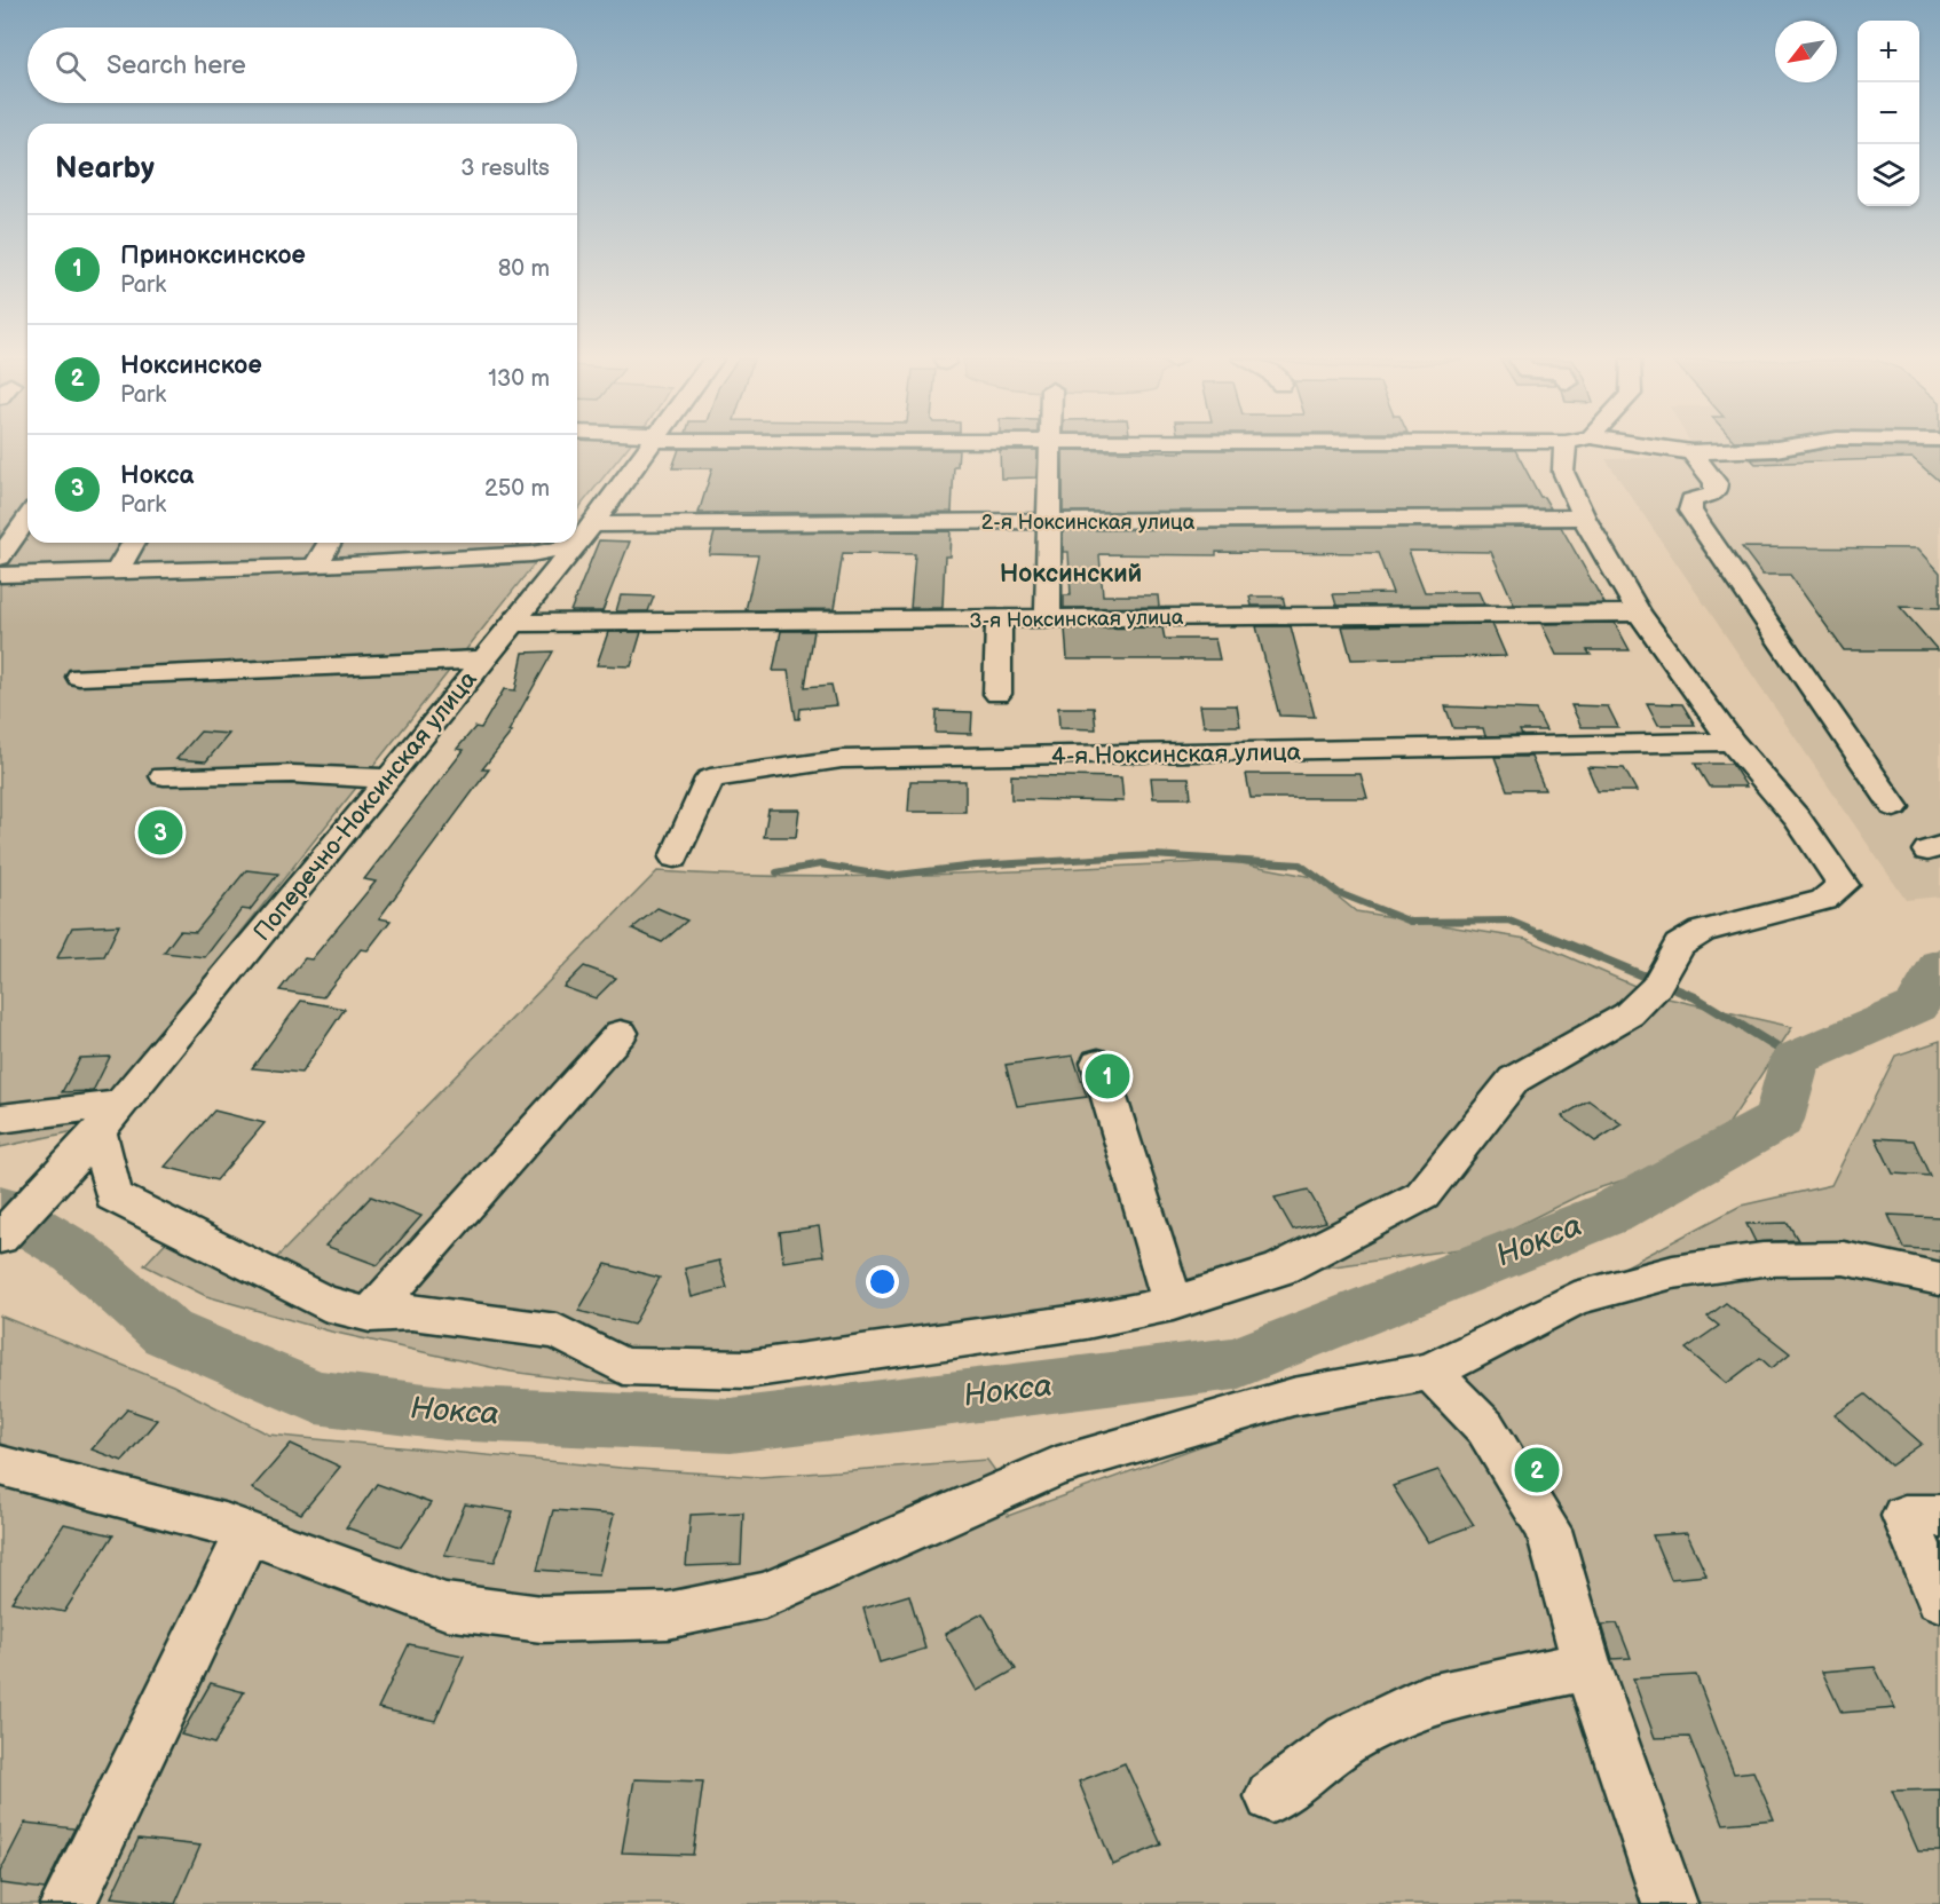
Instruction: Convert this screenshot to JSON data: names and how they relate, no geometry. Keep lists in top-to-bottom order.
{
  "streets": {
    "street": [
      "2-я Ноксинская улица",
      "3-я Ноксинская улица",
      "4-я Ноксинская улица",
      "Поперечно-Ноксинская улица"
    ]
  },
  "crossings": [
    ["2-я Ноксинская улица", "Поперечно-Ноксинская улица"],
    ["3-я Ноксинская улица", "Поперечно-Ноксинская улица"]
  ],
  "districts": ["Ноксинский"],
  "water": ["Нокса"],
  "north": "bottom left",
  "page": {
    "map_buttons": ["+", "−"],
    "search": "Search here",
    "heading": ["Nearby", "3 results"],
    "list": [
      {
        "mark": "1",
        "name": "Приноксинское",
        "note": "Park",
        "value": "80 m"
      },
      {
        "mark": "2",
        "name": "Ноксинское",
        "note": "Park",
        "value": "130 m"
      },
      {
        "mark": "3",
        "name": "Нокса",
        "note": "Park",
        "value": "250 m"
      }
    ],
    "pins": ["3", "1", "2"]
  }
}
